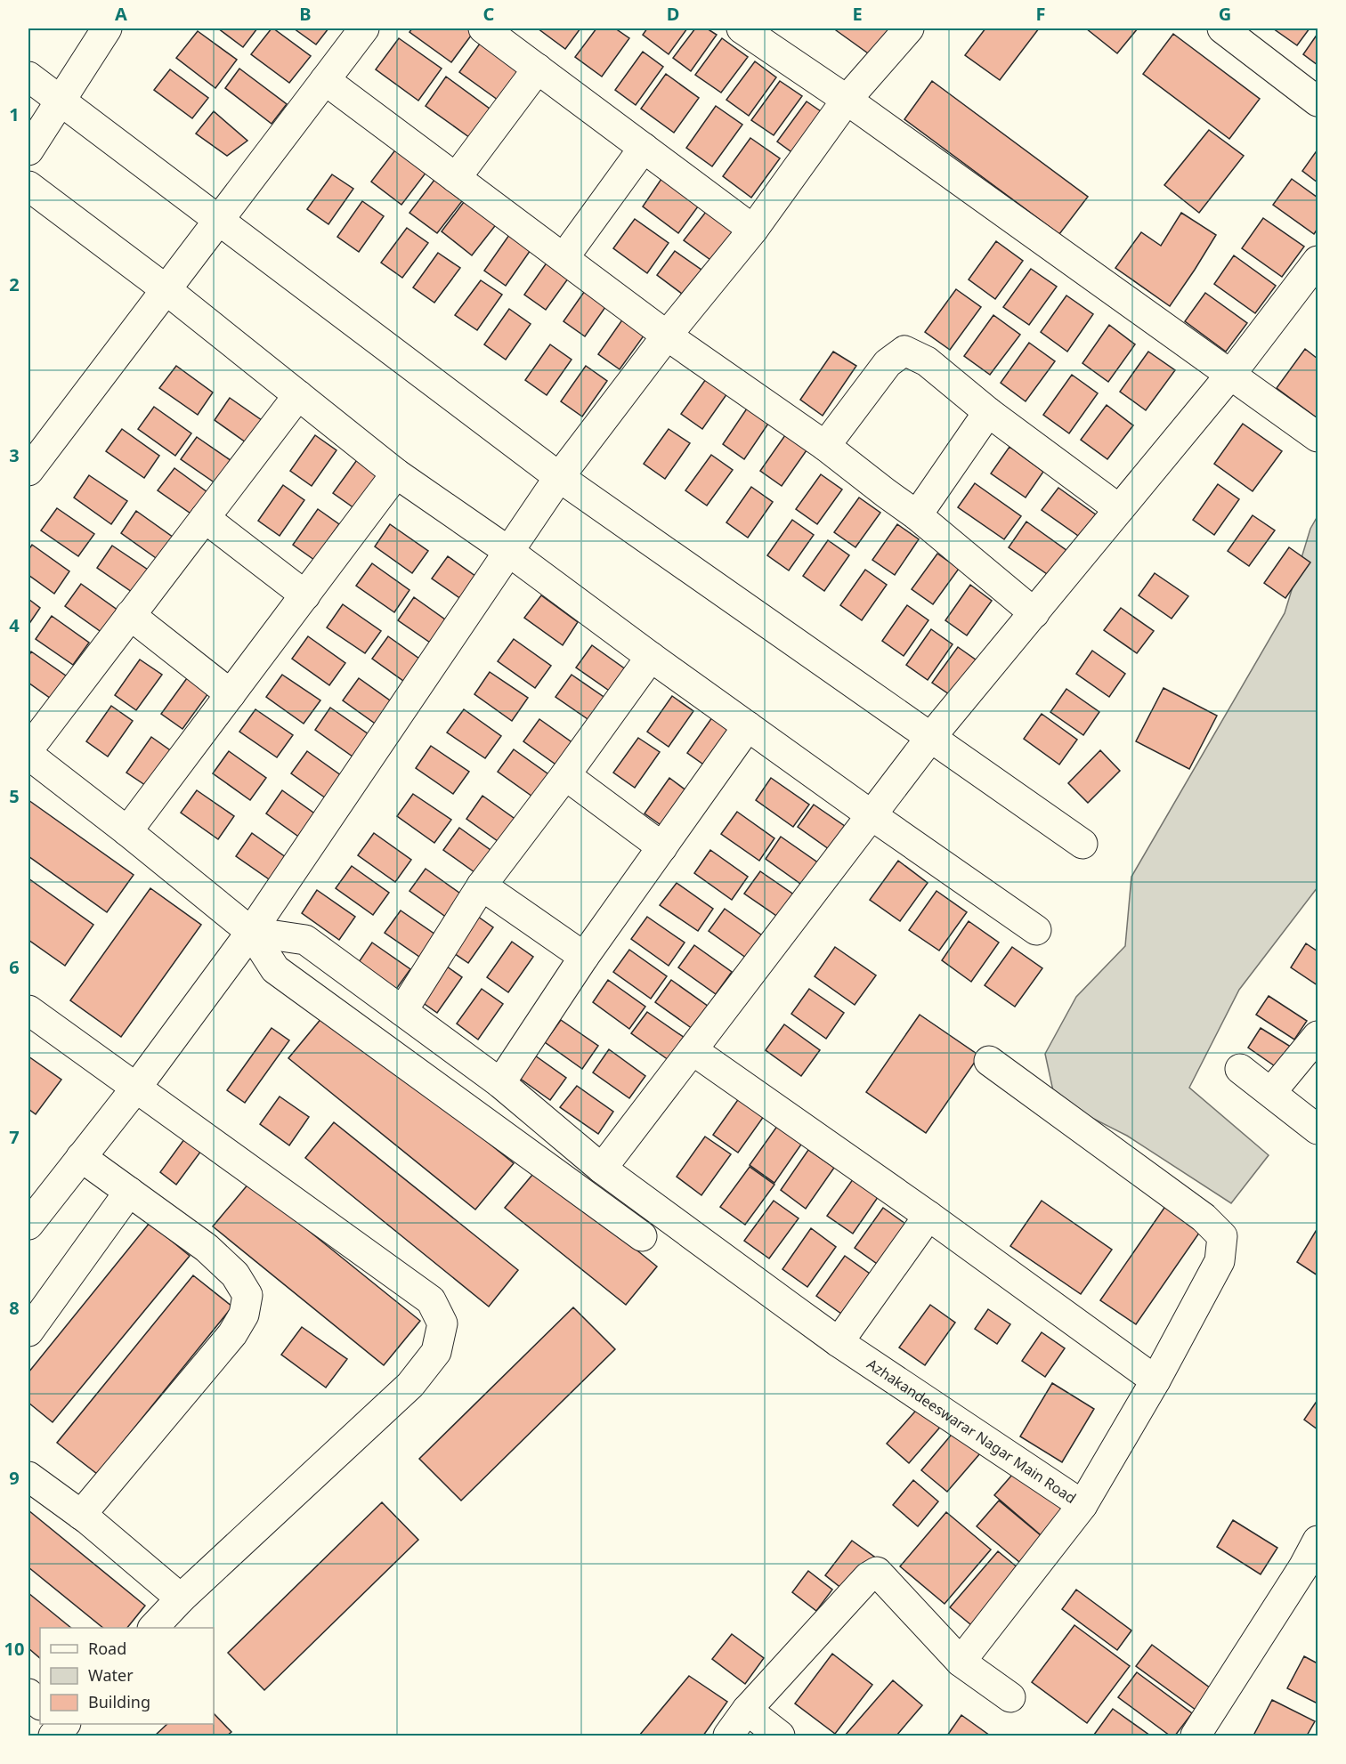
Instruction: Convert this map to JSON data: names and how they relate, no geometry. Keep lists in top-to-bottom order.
{
  "streets": {
    "street": ["Azhakandeeswarar Nagar Main Road"]
  },
  "legend": ["Road", "Water", "Building"],
  "grid": {
    "columns": [
      "A",
      "B",
      "C",
      "D",
      "E",
      "F",
      "G"
    ],
    "rows": [
      "1",
      "2",
      "3",
      "4",
      "5",
      "6",
      "7",
      "8",
      "9",
      "10"
    ]
  }
}
